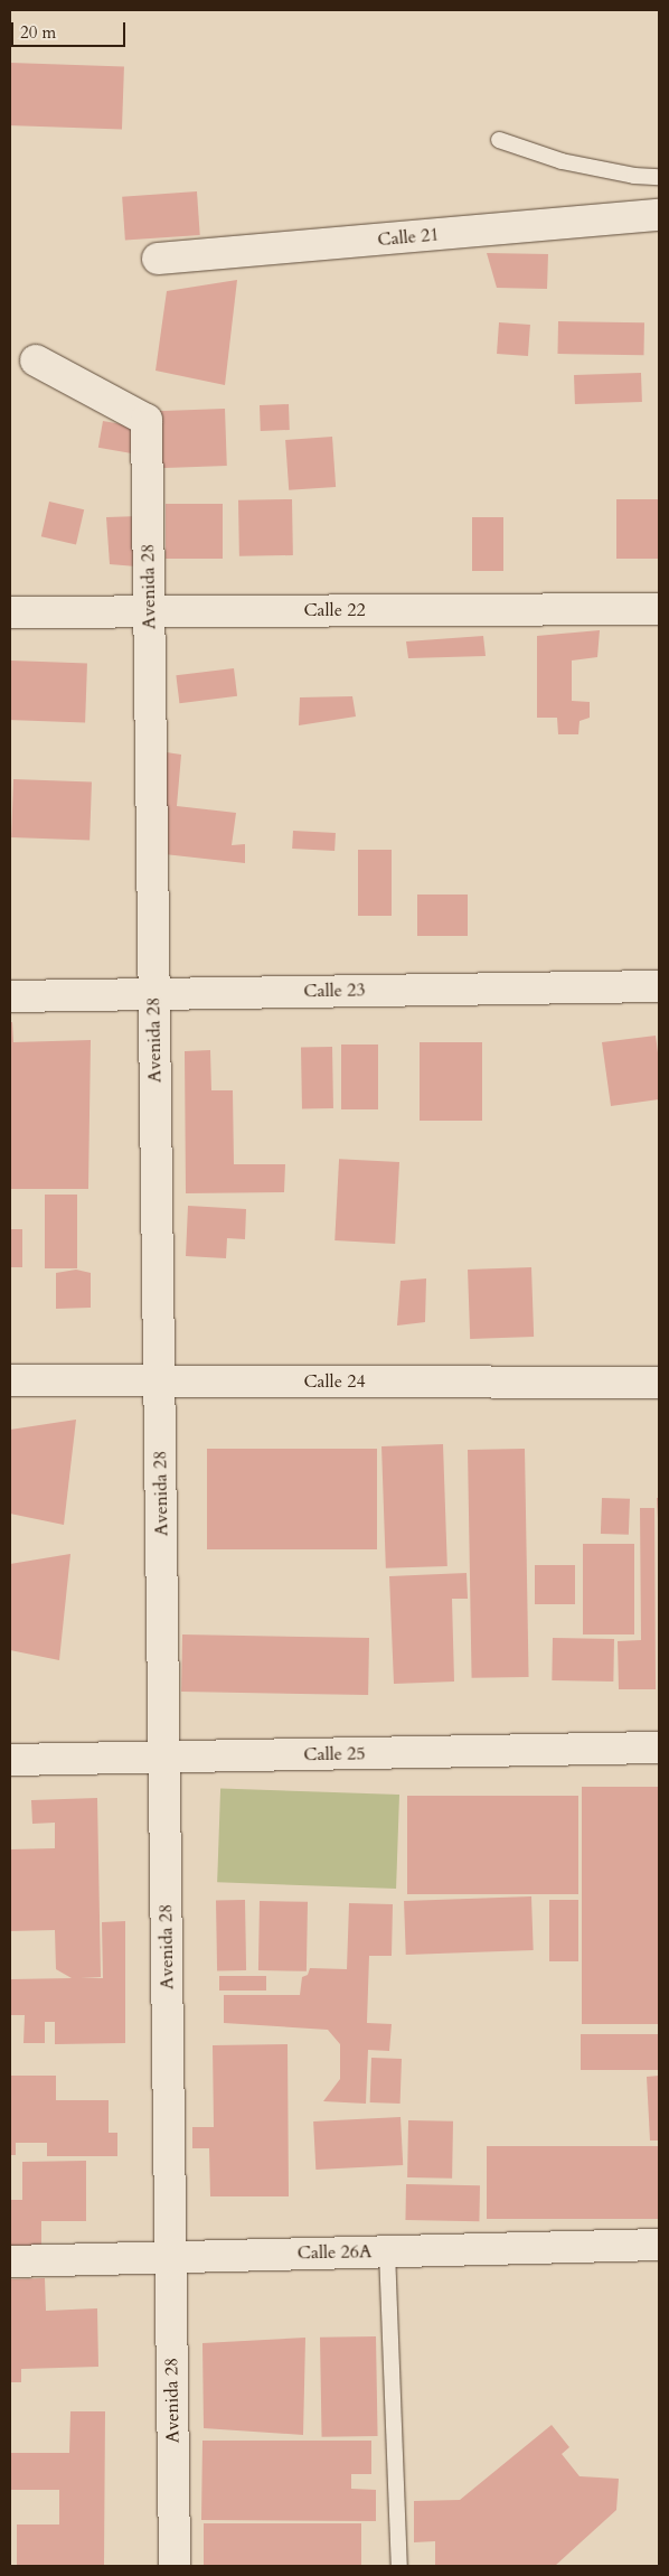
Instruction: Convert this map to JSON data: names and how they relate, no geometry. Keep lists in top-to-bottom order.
{
  "streets": {
    "street": [
      "Calle 21",
      "Avenida 28",
      "Calle 22",
      "Calle 23",
      "Calle 24",
      "Calle 25",
      "Calle 26A"
    ]
  },
  "crossings": [
    ["Avenida 28", "Calle 22"],
    ["Avenida 28", "Calle 23"],
    ["Avenida 28", "Calle 24"],
    ["Avenida 28", "Calle 25"],
    ["Avenida 28", "Calle 26A"]
  ],
  "scale_bar": "20 m"
}
